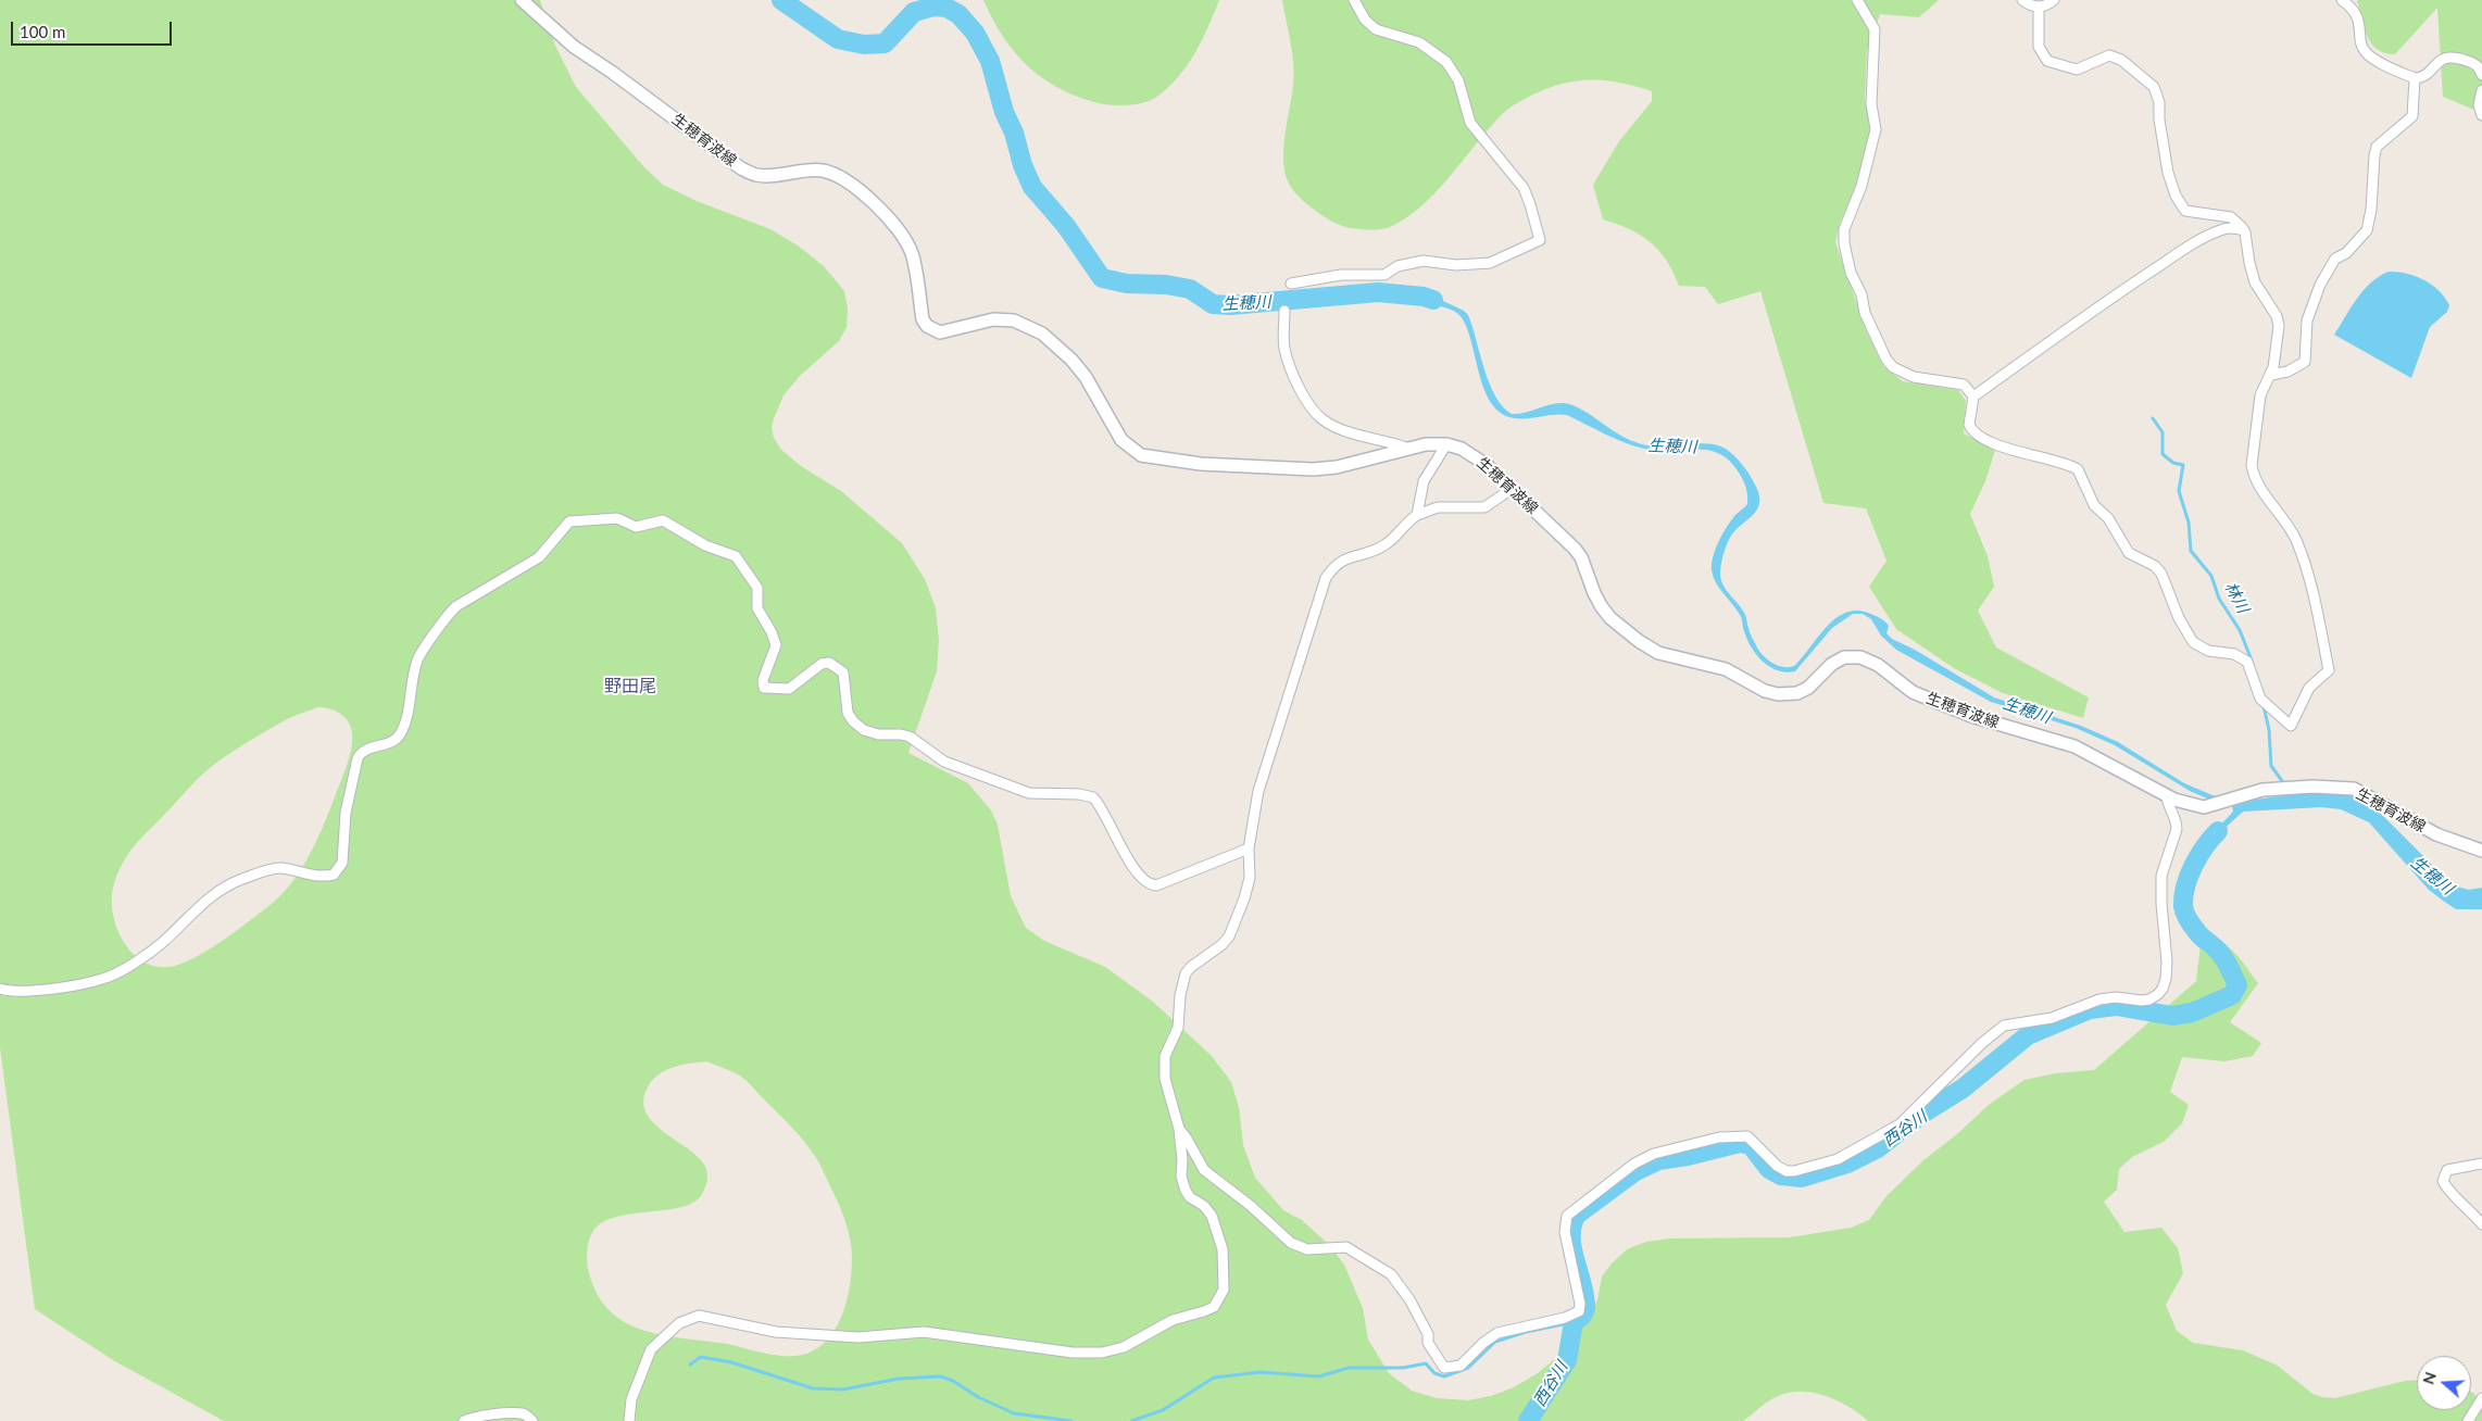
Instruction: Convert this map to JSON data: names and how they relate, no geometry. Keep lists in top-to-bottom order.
{
  "streets": {
    "main road": ["生穂育波線"]
  },
  "districts": ["野田尾"],
  "water": ["生穂川", "林川", "西谷川"],
  "scale_bar": "100 m",
  "north": "left"
}
